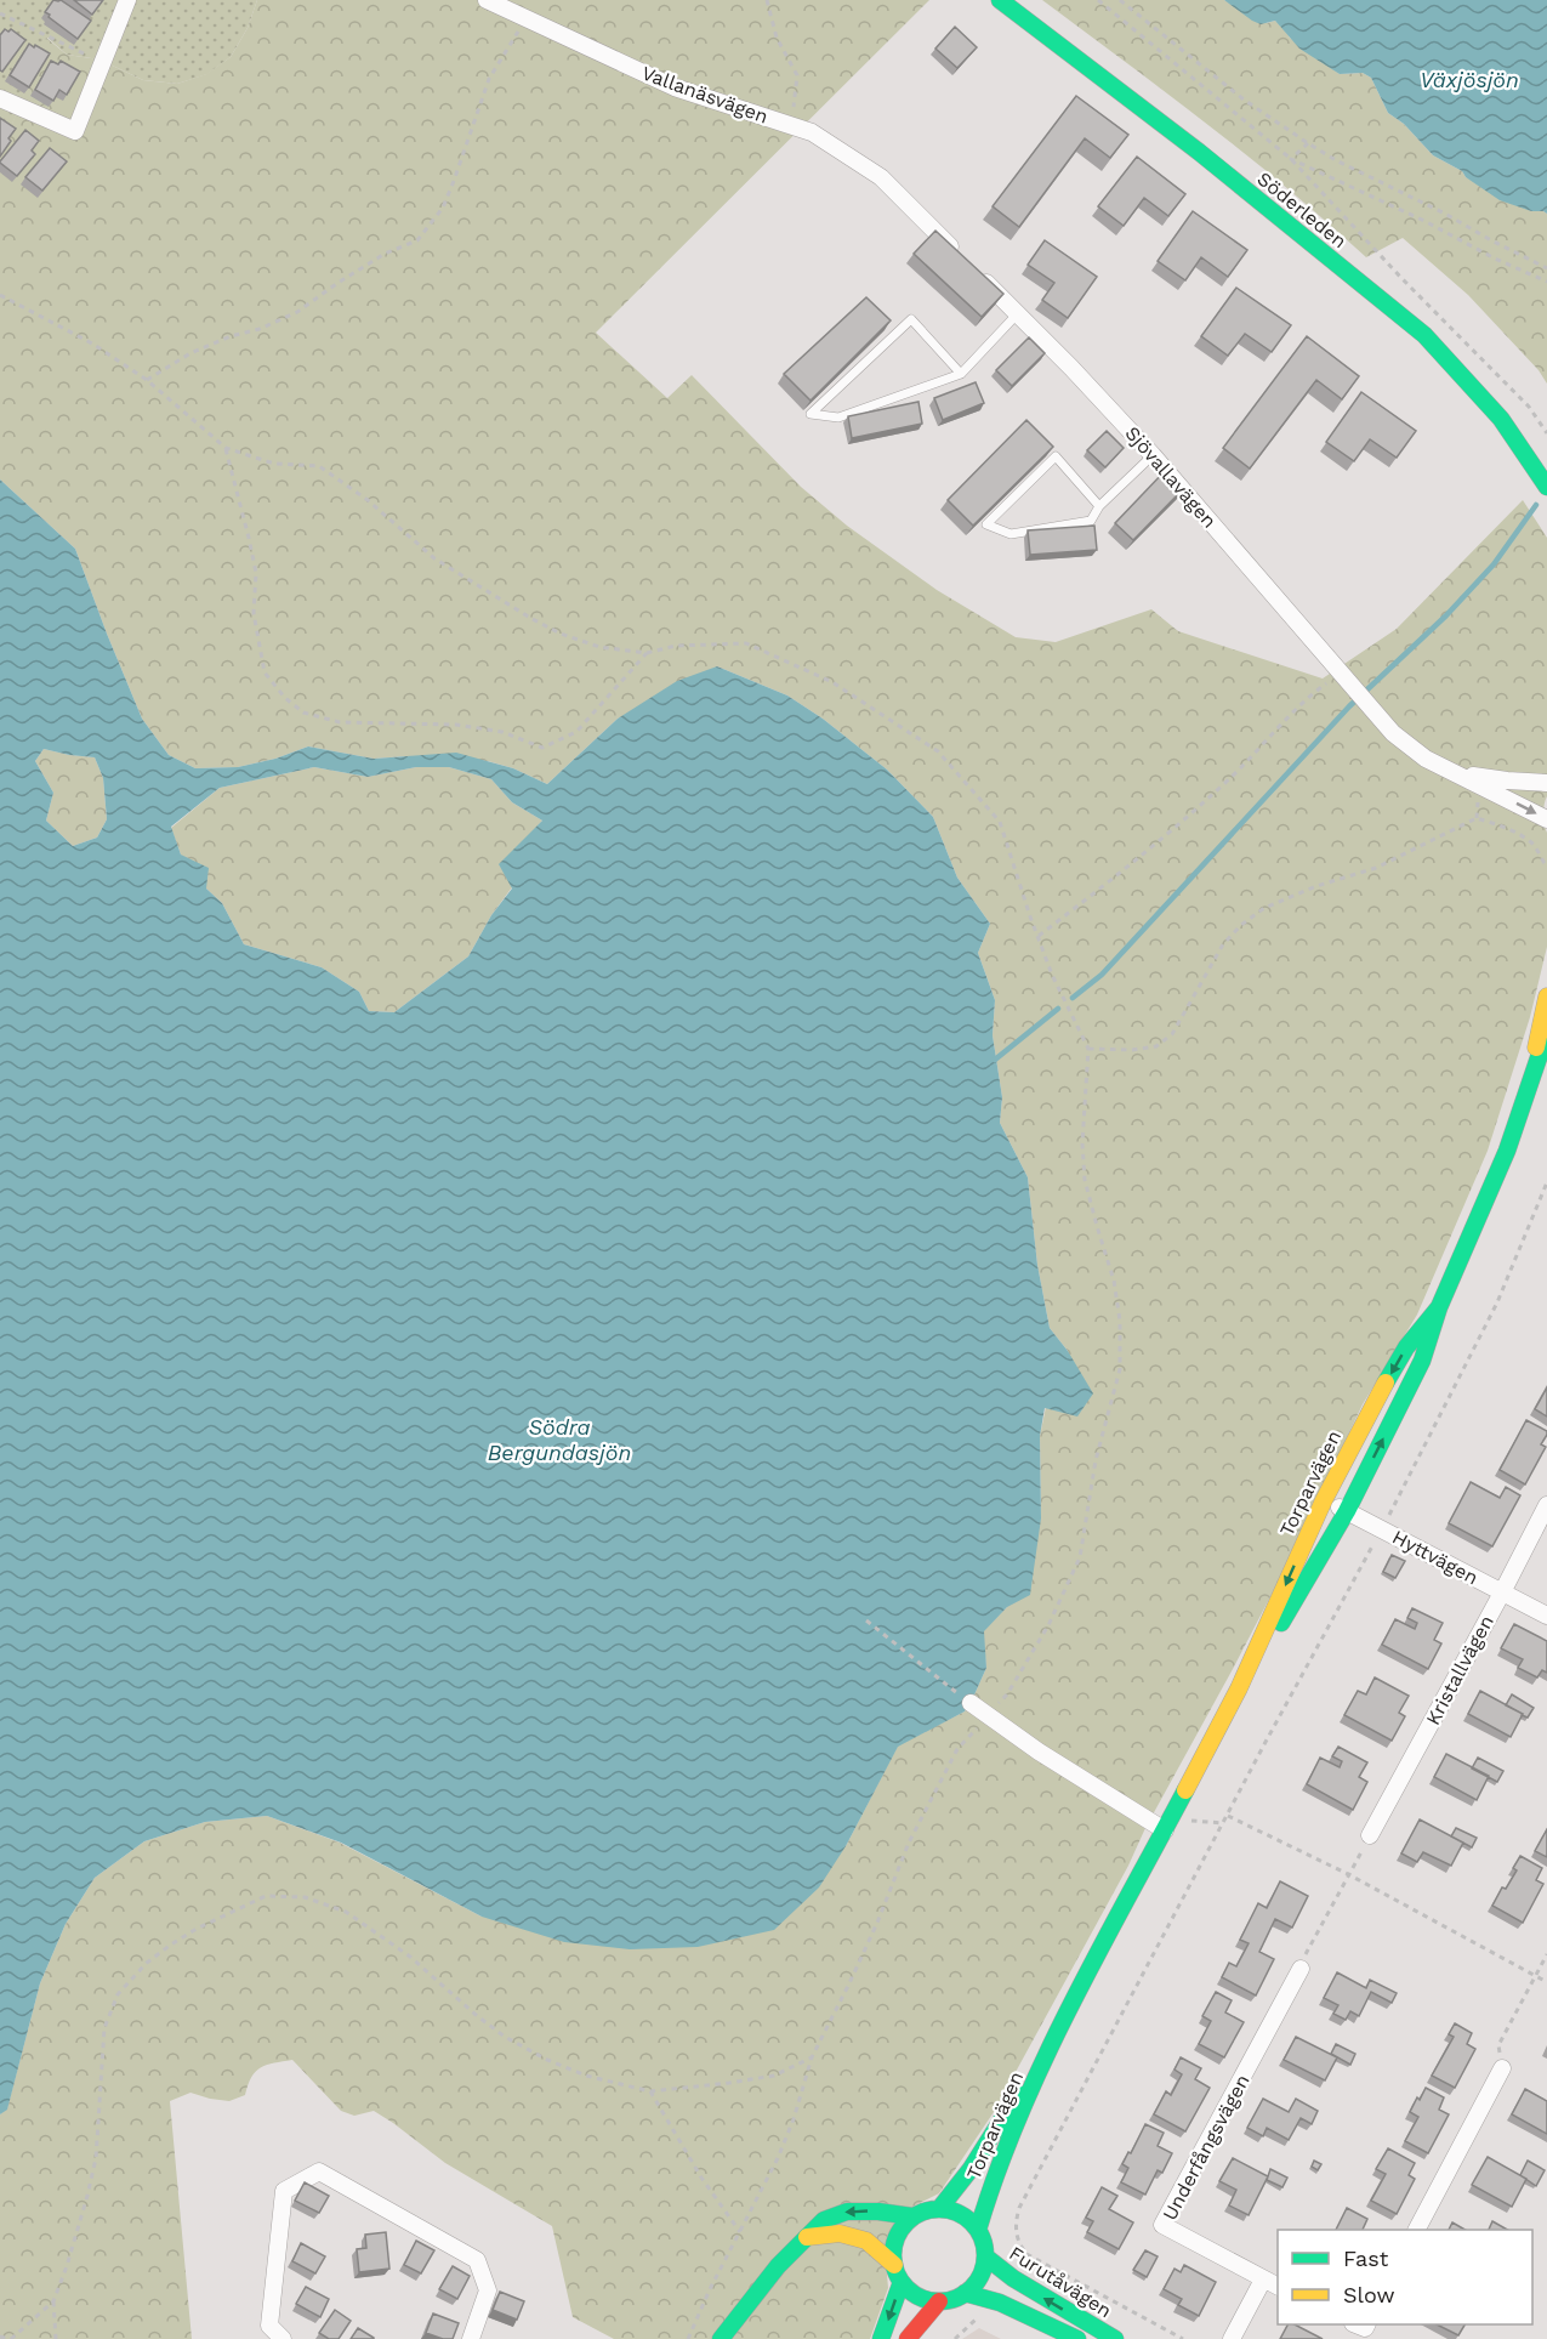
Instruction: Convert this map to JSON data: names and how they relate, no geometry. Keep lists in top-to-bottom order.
{
  "streets": {
    "street": [
      "Vallanäsvägen",
      "Söderleden",
      "Sjövallavägen",
      "Torparvägen",
      "Hyttvägen",
      "Kristallvägen",
      "Underfångsvägen",
      "Furutåvägen"
    ]
  },
  "crossings": [
    ["Torparvägen", "Hyttvägen"],
    ["Torparvägen", "Furutåvägen"],
    ["Hyttvägen", "Kristallvägen"]
  ],
  "water": ["Växjösjön", "Södra Bergundasjön"],
  "legend": ["Fast", "Slow"]
}
